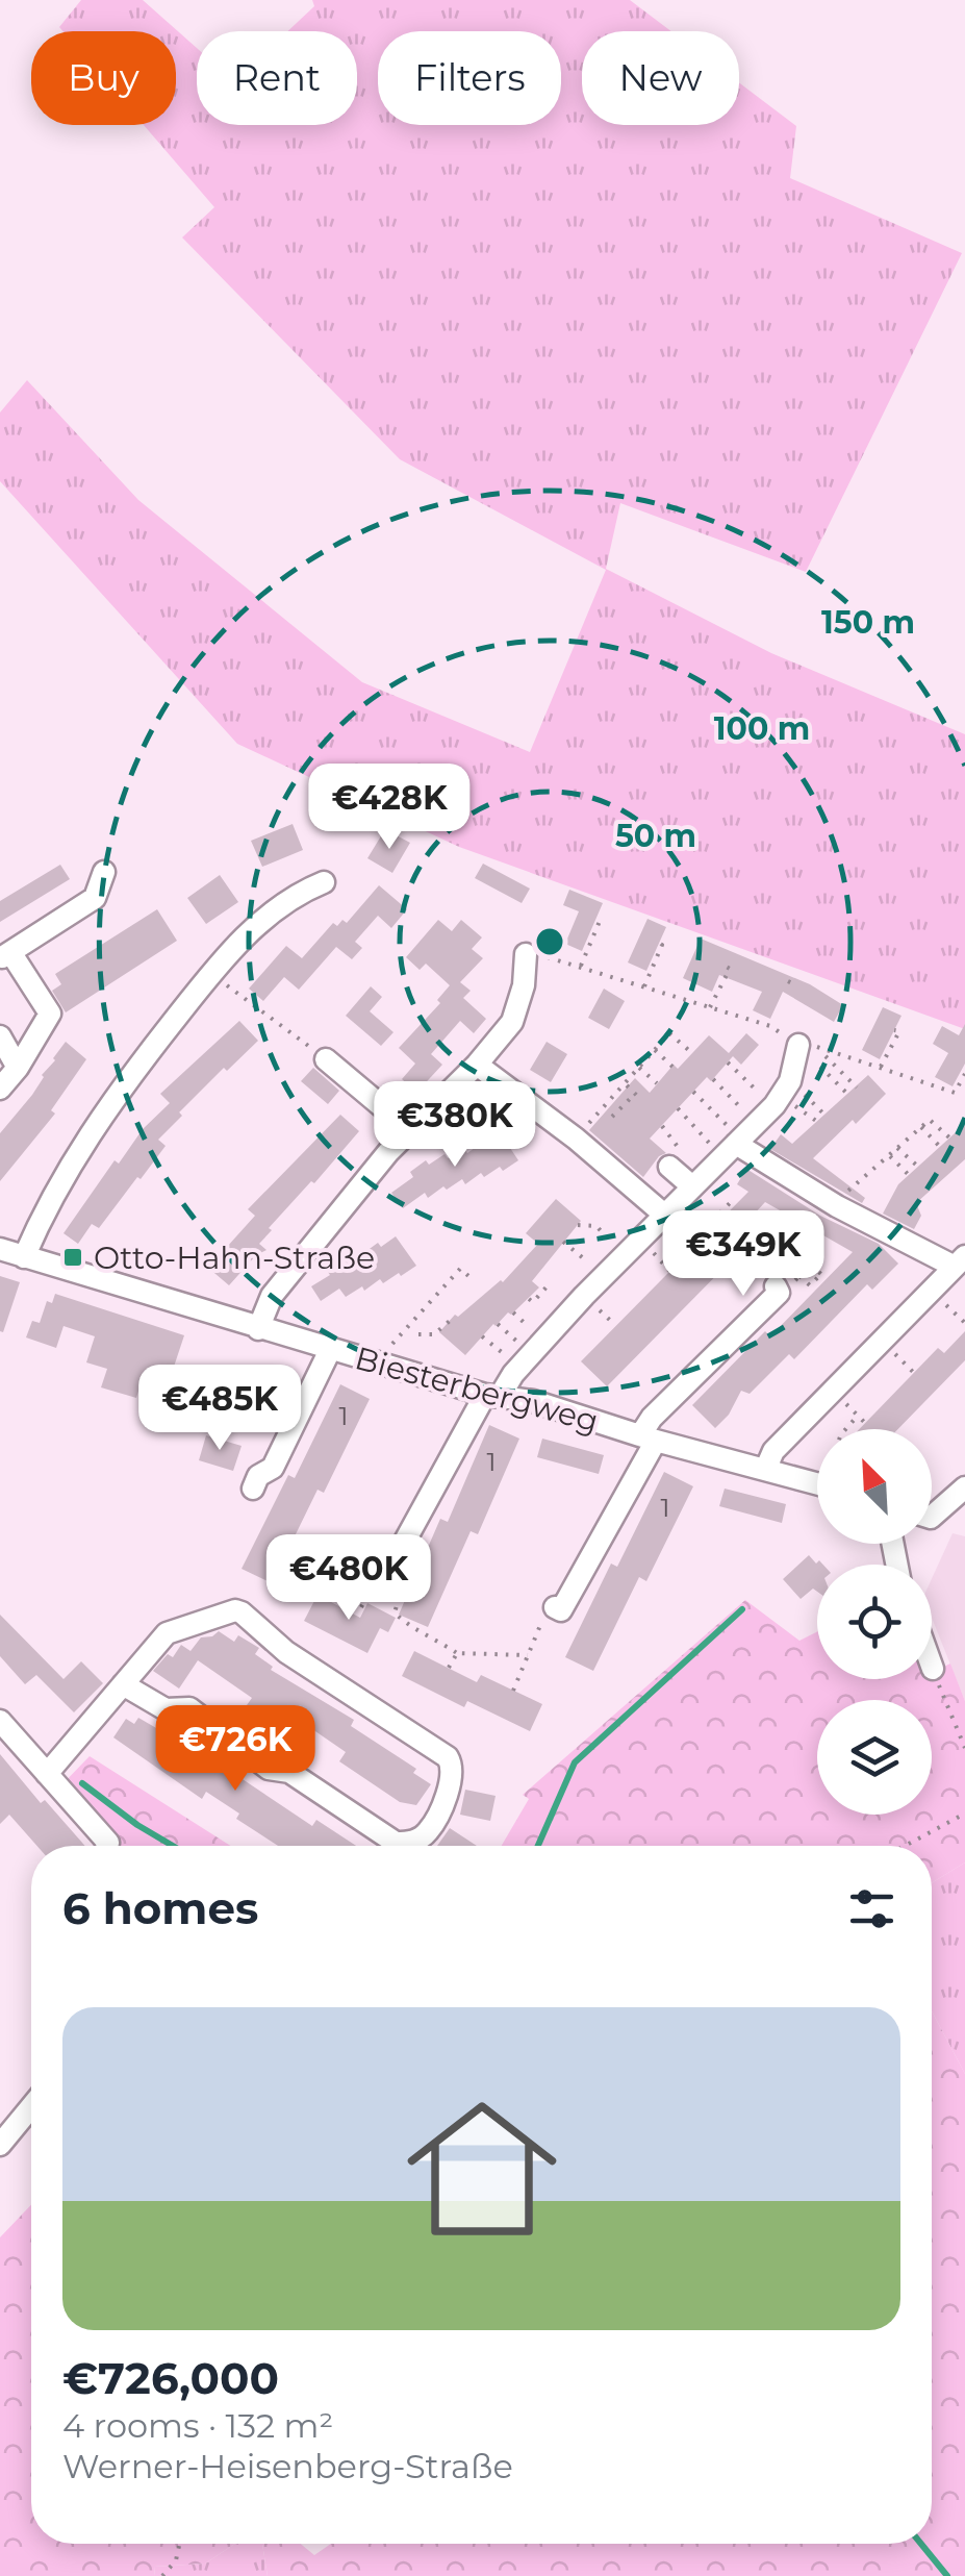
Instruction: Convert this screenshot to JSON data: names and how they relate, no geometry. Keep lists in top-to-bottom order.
{
  "streets": {
    "street": ["Biesterbergweg"]
  },
  "places": {
    "transit": ["Otto-Hahn-Straße"]
  },
  "house_numbers": ["1", "1", "1"],
  "north": "top left",
  "page": {
    "chip": [
      "Buy",
      "Rent",
      "Filters",
      "New"
    ],
    "price": [
      "€428K",
      "€380K",
      "€349K",
      "€485K",
      "€480K",
      "€726K"
    ],
    "heading": "6 homes",
    "list": [
      {
        "name": "€726,000",
        "note": "4 rooms · 132 m² · Werner-Heisenberg-Straße"
      }
    ]
  },
  "rings": ["150 m", "100 m", "50 m"]
}
